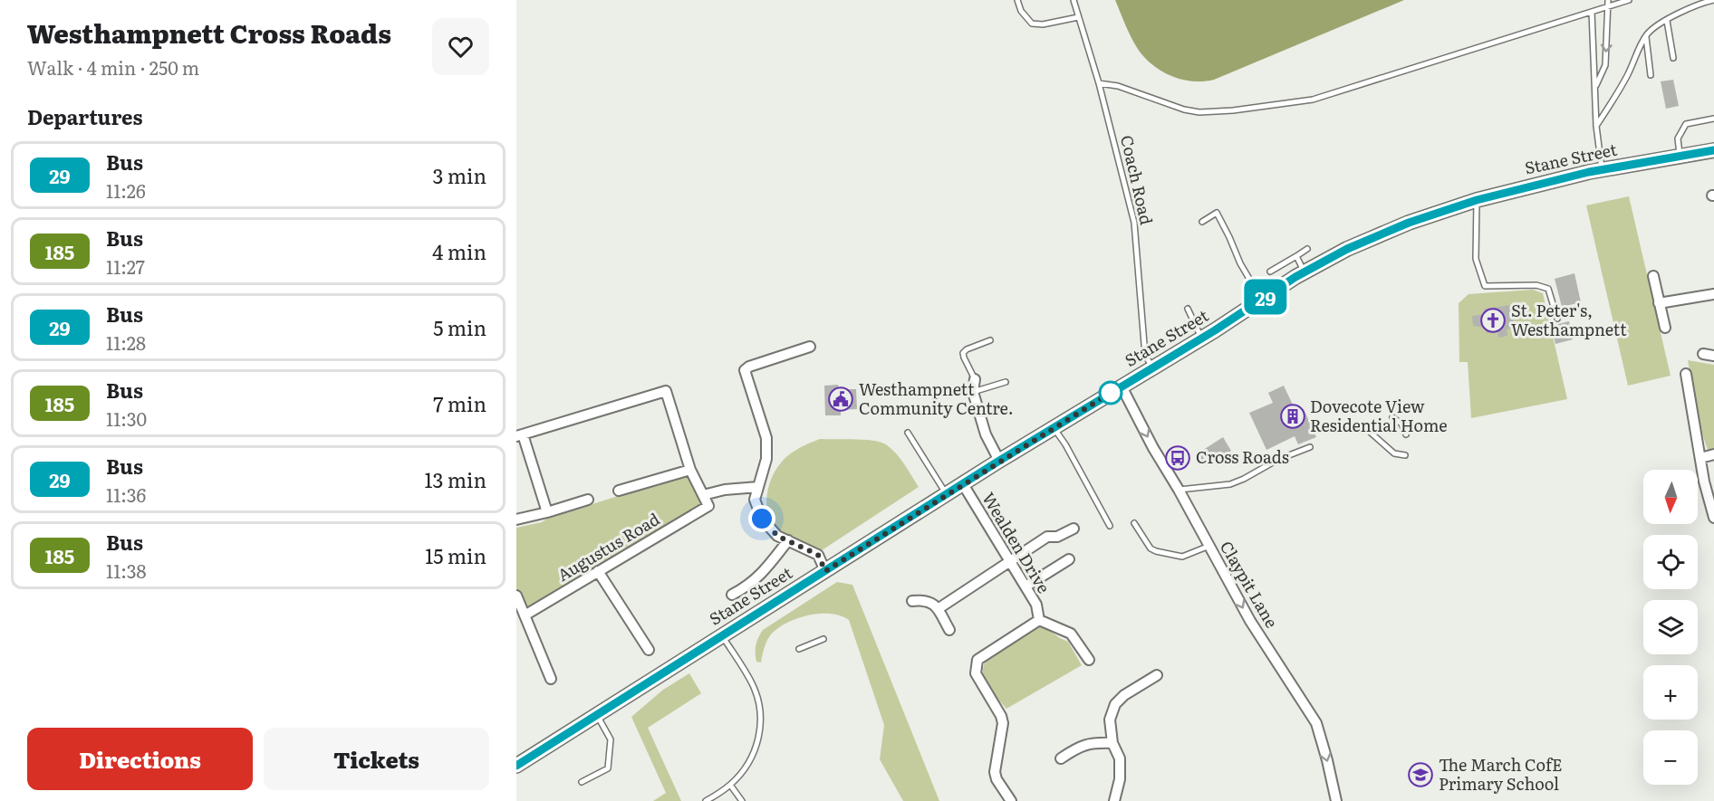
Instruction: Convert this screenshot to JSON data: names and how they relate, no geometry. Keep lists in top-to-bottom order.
{
  "streets": {
    "street": [
      "Stane Street",
      "Wealden Drive",
      "Augustus Road",
      "Claypit Lane"
    ],
    "lane": ["Coach Road"]
  },
  "crossings": [
    ["Stane Street", "Coach Road"],
    ["Stane Street", "Wealden Drive"],
    ["Stane Street", "Claypit Lane"]
  ],
  "one_way": ["Claypit Lane"],
  "places": {
    "church": ["St. Peter's, Westhampnett"],
    "public building": ["Westhampnett Community Centre."],
    "building": ["Dovecote View Residential Home"],
    "bus stop": ["Cross Roads"],
    "school or university": ["The March CofE Primary School"]
  },
  "lines": ["bus line 29"],
  "north": "bottom",
  "page": {
    "heading": [
      ["Westhampnett Cross Roads", "Walk · 4 min · 250 m"],
      "Departures"
    ],
    "on_map": "29",
    "list": [
      {
        "mark": "29",
        "name": "Bus",
        "note": "11:26",
        "value": "3 min"
      },
      {
        "mark": "185",
        "name": "Bus",
        "note": "11:27",
        "value": "4 min"
      },
      {
        "mark": "29",
        "name": "Bus",
        "note": "11:28",
        "value": "5 min"
      },
      {
        "mark": "185",
        "name": "Bus",
        "note": "11:30",
        "value": "7 min"
      },
      {
        "mark": "29",
        "name": "Bus",
        "note": "11:36",
        "value": "13 min"
      },
      {
        "mark": "185",
        "name": "Bus",
        "note": "11:38",
        "value": "15 min"
      }
    ],
    "map_buttons": ["+", "−"],
    "buttons": ["Directions", "Tickets"]
  }
}
